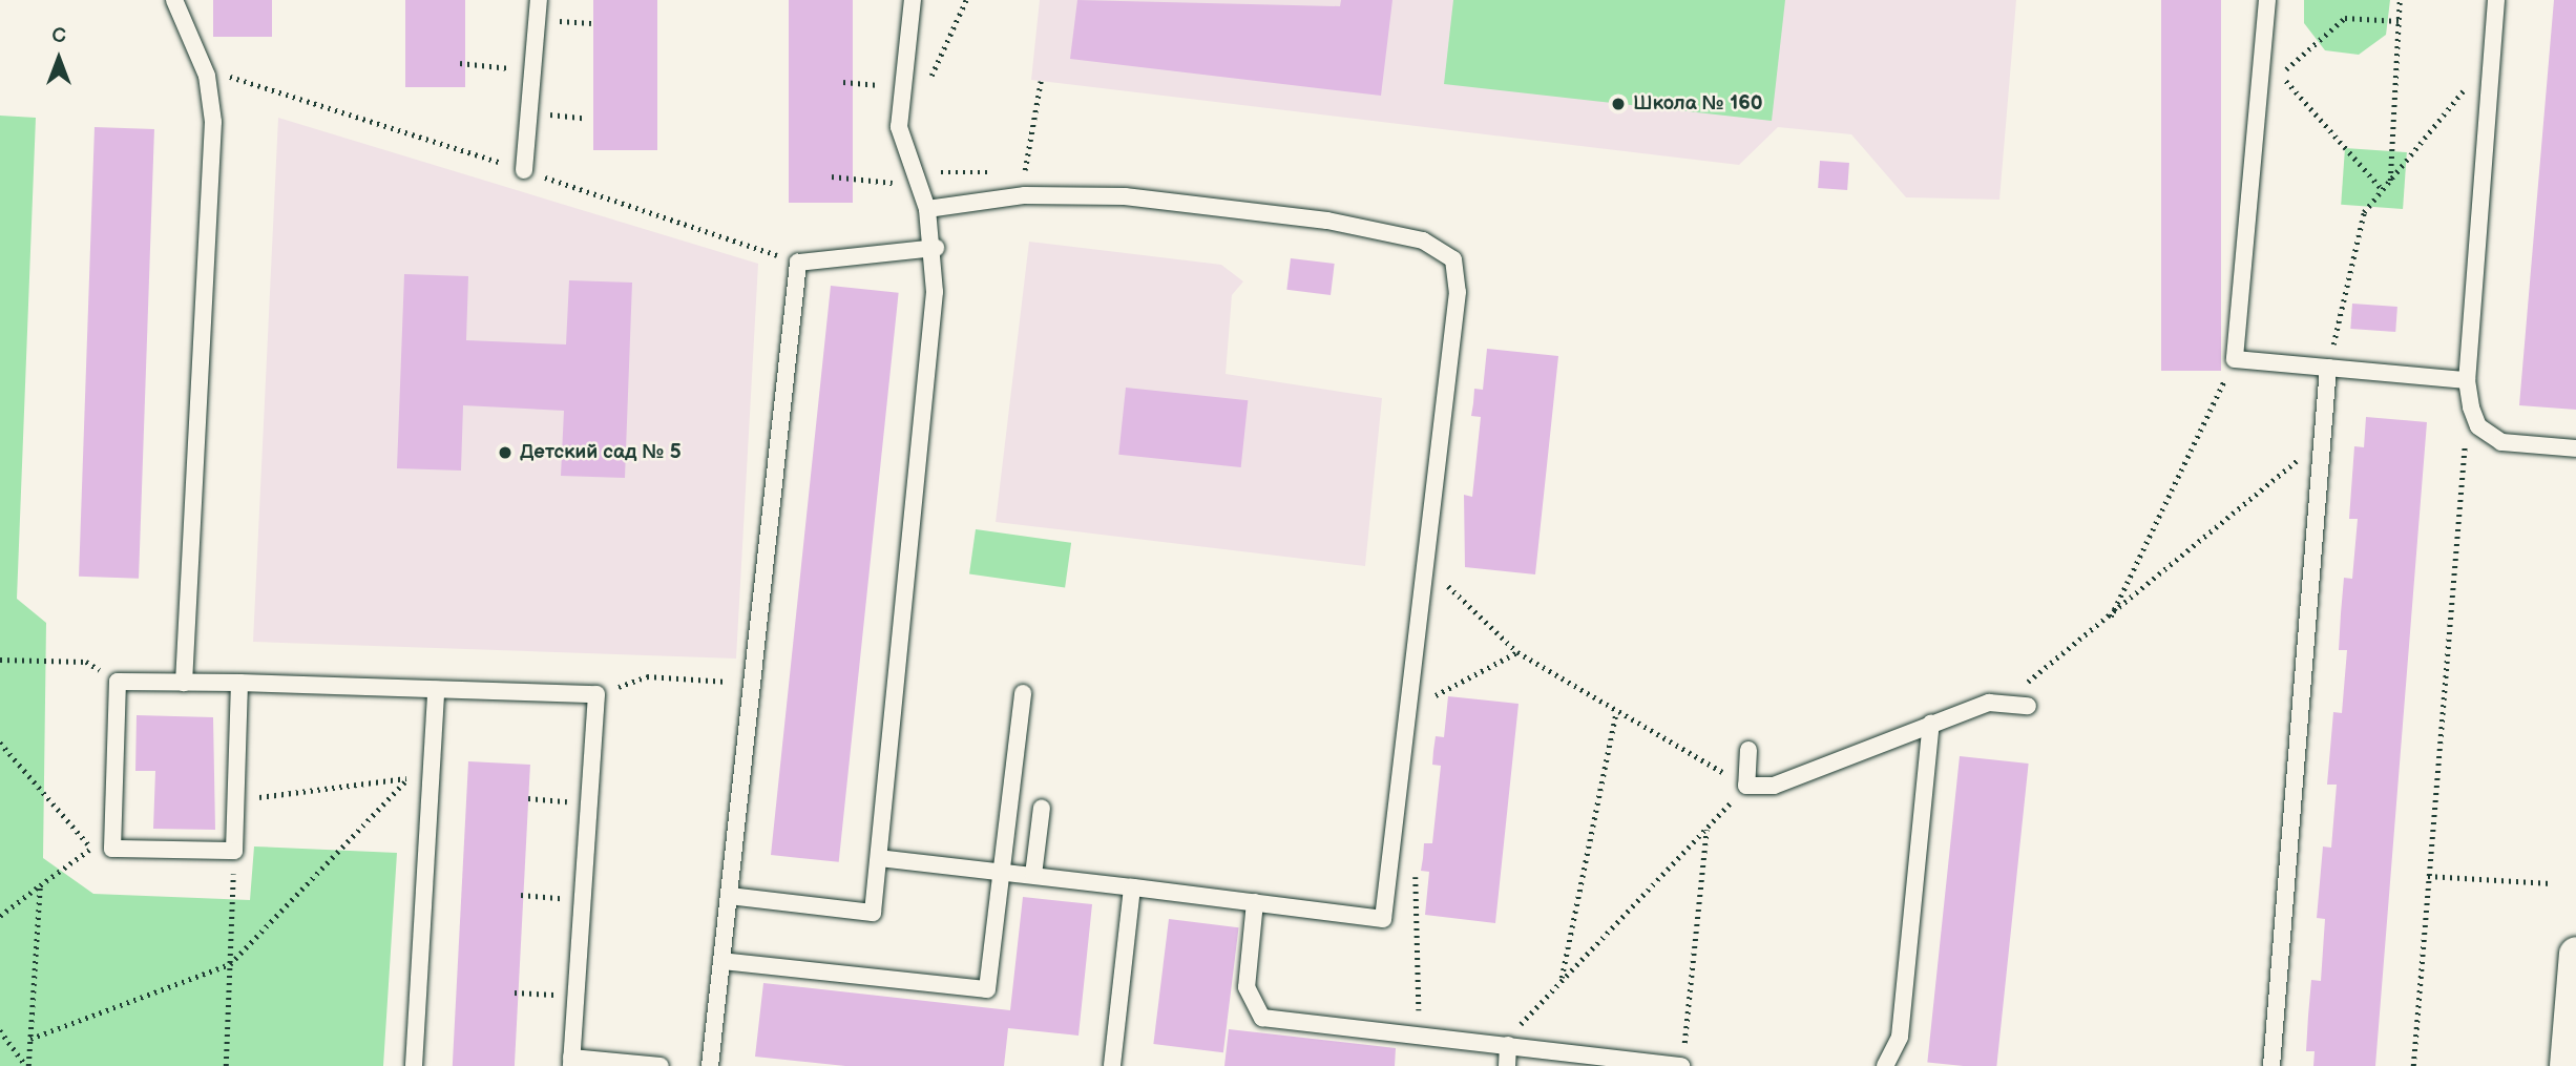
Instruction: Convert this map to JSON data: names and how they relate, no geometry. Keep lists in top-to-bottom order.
{
  "places": ["Школа № 160", "Детский сад № 5"],
  "north": "top"
}
